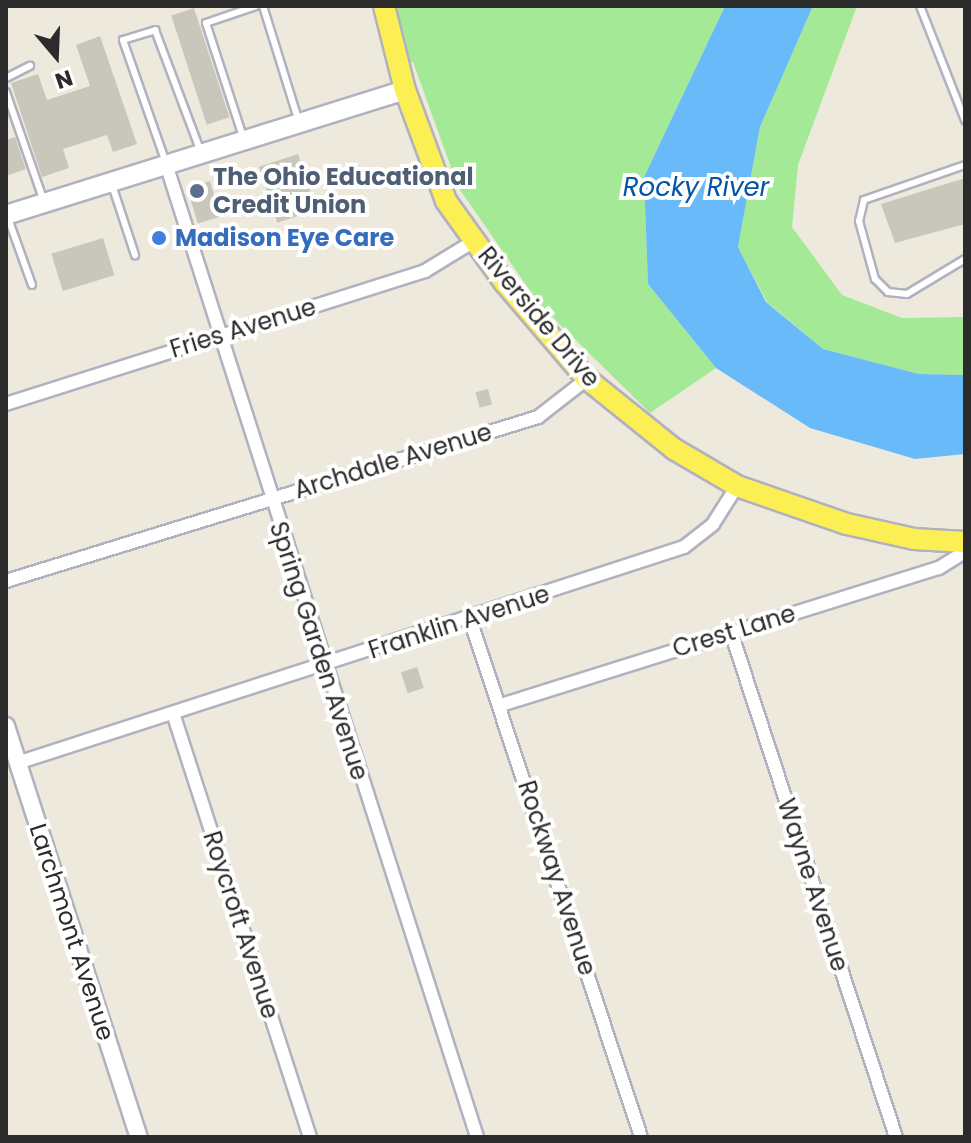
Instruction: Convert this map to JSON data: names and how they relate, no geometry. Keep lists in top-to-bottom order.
{
  "streets": {
    "main road": ["Riverside Drive"],
    "street": [
      "Fries Avenue",
      "Archdale Avenue",
      "Franklin Avenue",
      "Crest Lane",
      "Spring Garden Avenue",
      "Rockway Avenue",
      "Wayne Avenue",
      "Roycroft Avenue",
      "Larchmont Avenue"
    ]
  },
  "crossings": [
    ["Riverside Drive", "Fries Avenue"],
    ["Riverside Drive", "Archdale Avenue"],
    ["Riverside Drive", "Franklin Avenue"],
    ["Fries Avenue", "Spring Garden Avenue"],
    ["Archdale Avenue", "Spring Garden Avenue"],
    ["Franklin Avenue", "Spring Garden Avenue"],
    ["Franklin Avenue", "Rockway Avenue"],
    ["Franklin Avenue", "Roycroft Avenue"],
    ["Franklin Avenue", "Larchmont Avenue"],
    ["Crest Lane", "Rockway Avenue"],
    ["Crest Lane", "Wayne Avenue"]
  ],
  "water": ["Rocky River"],
  "places": ["The Ohio Educational Credit Union", "Madison Eye Care"],
  "north": "bottom"
}
